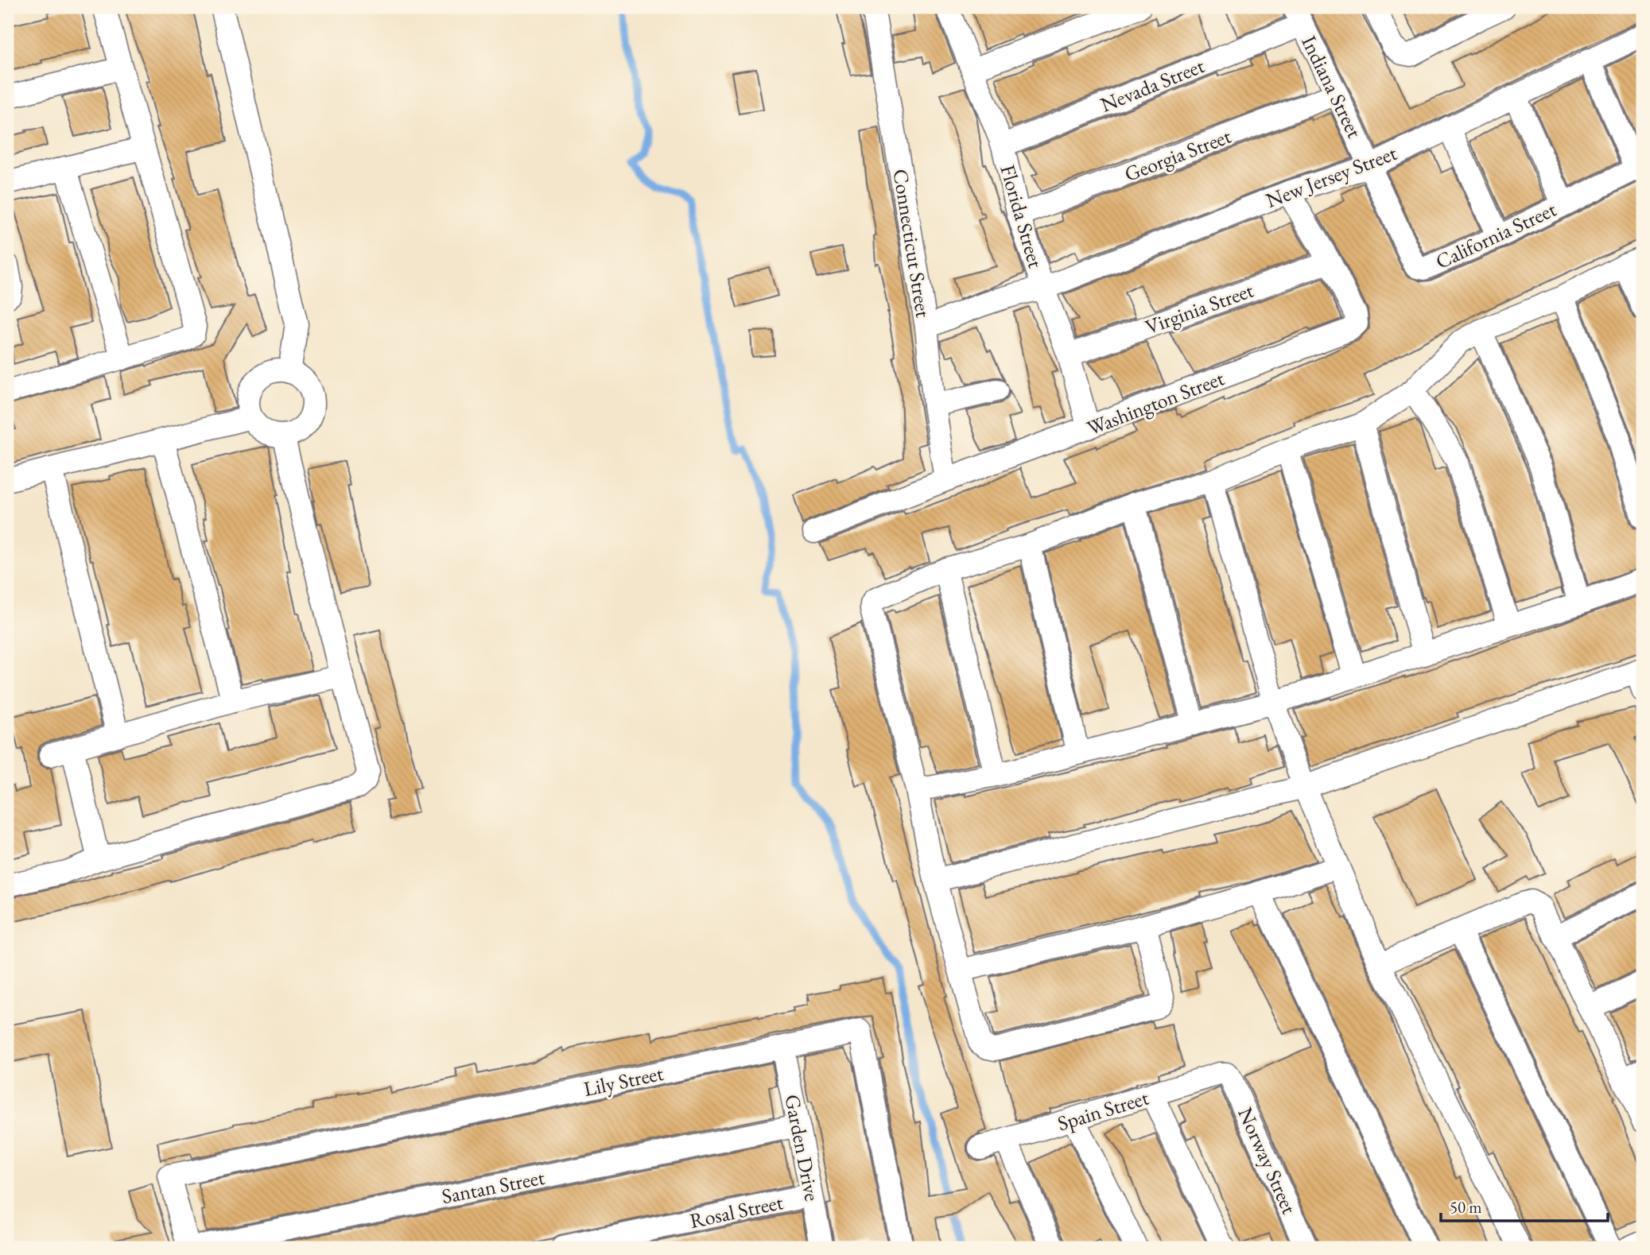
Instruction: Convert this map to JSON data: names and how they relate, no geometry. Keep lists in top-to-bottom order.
{
  "streets": {
    "street": [
      "Nevada Street",
      "Indiana Street",
      "Georgia Street",
      "New Jersey Street",
      "Florida Street",
      "California Street",
      "Connecticut Street",
      "Virginia Street",
      "Washington Street",
      "Lily Street",
      "Spain Street",
      "Garden Drive",
      "Norway Street",
      "Santan Street",
      "Rosal Street"
    ]
  },
  "crossings": [
    ["Nevada Street", "Indiana Street"],
    ["Nevada Street", "Florida Street"],
    ["Indiana Street", "Georgia Street"],
    ["Indiana Street", "New Jersey Street"],
    ["Indiana Street", "California Street"],
    ["Georgia Street", "Florida Street"],
    ["New Jersey Street", "Florida Street"],
    ["New Jersey Street", "California Street"],
    ["New Jersey Street", "Connecticut Street"],
    ["New Jersey Street", "Washington Street"],
    ["Florida Street", "Virginia Street"],
    ["Florida Street", "Washington Street"],
    ["Connecticut Street", "Washington Street"],
    ["Virginia Street", "Washington Street"],
    ["Lily Street", "Garden Drive"],
    ["Lily Street", "Santan Street"],
    ["Spain Street", "Norway Street"],
    ["Garden Drive", "Santan Street"],
    ["Garden Drive", "Rosal Street"]
  ],
  "scale_bar": "50 m"
}
